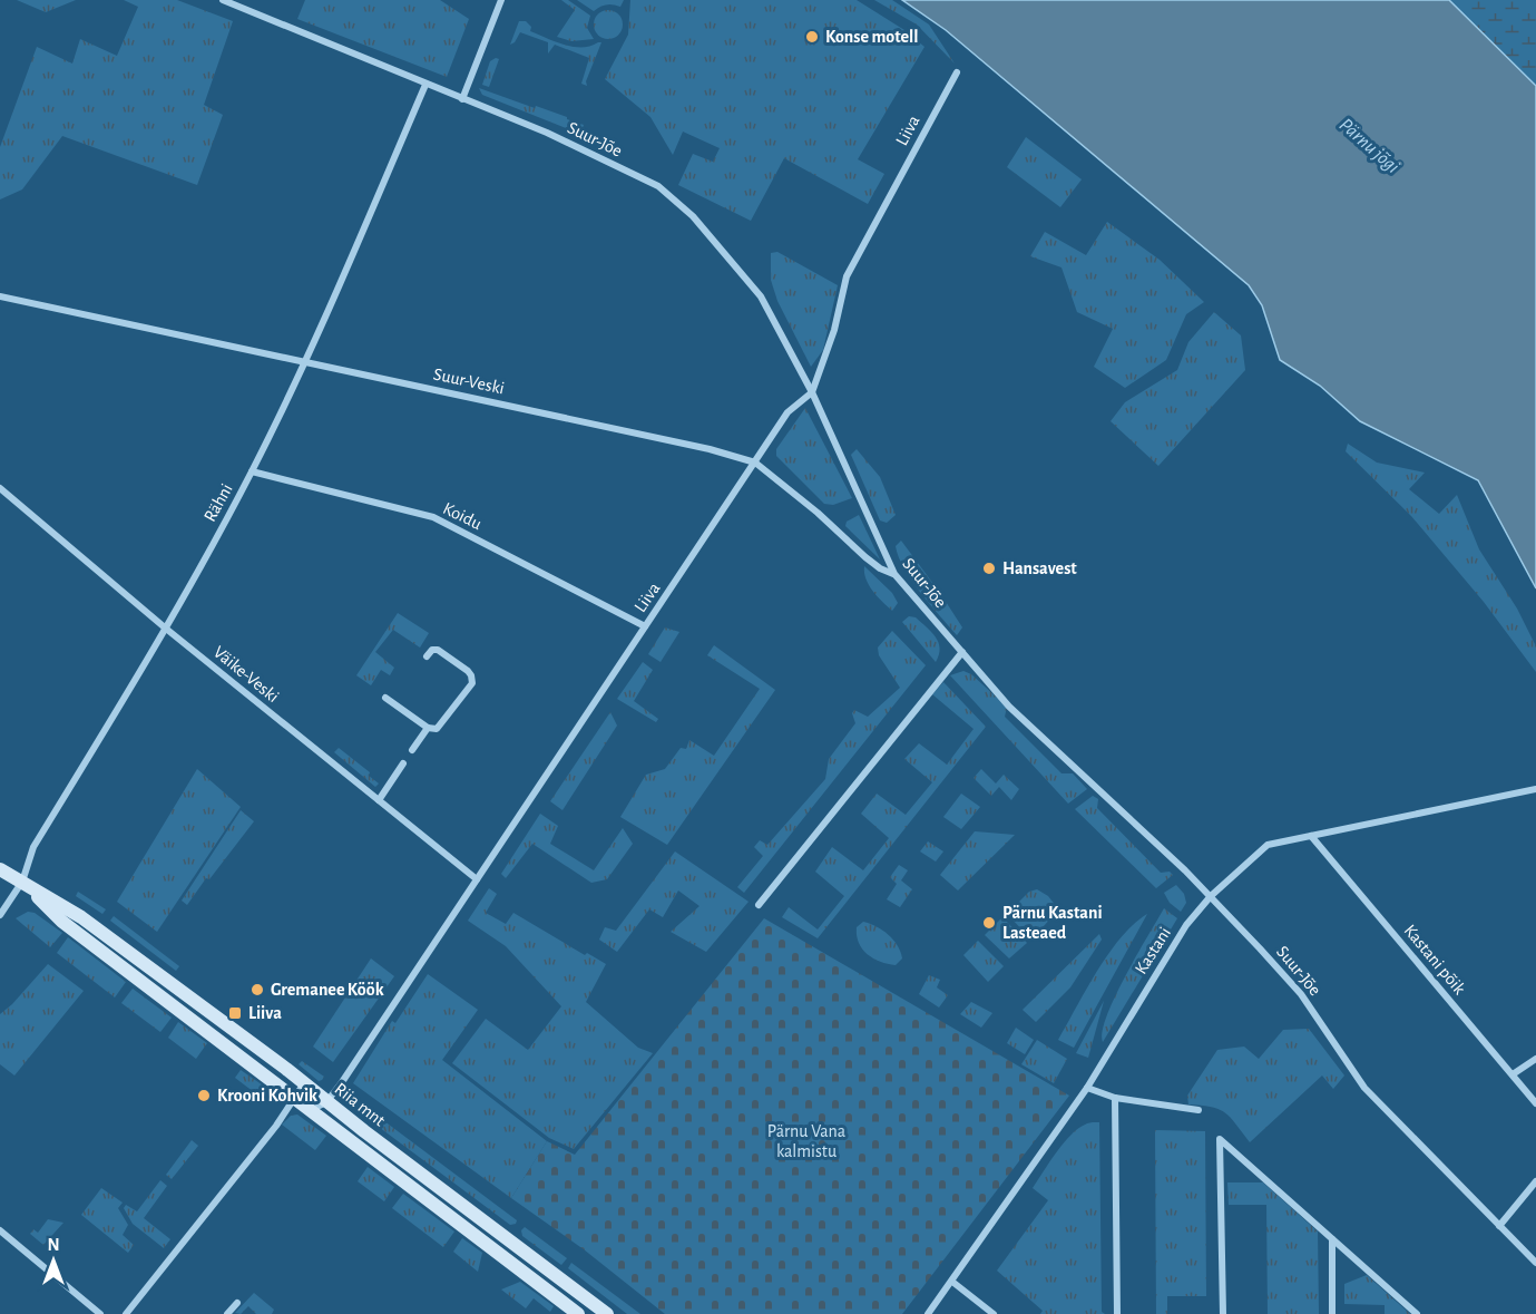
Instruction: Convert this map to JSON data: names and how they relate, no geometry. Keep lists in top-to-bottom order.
{
  "streets": {
    "main road": ["Riia mnt"],
    "street": [
      "Liiva",
      "Suur-Jõe",
      "Suur-Veski",
      "Rähni",
      "Koidu",
      "Väike-Veski",
      "Kastani",
      "Kastani põik"
    ]
  },
  "crossings": [
    ["Liiva", "Suur-Jõe"],
    ["Liiva", "Suur-Veski"],
    ["Liiva", "Koidu"],
    ["Liiva", "Väike-Veski"],
    ["Liiva", "Riia mnt"],
    ["Suur-Jõe", "Suur-Veski"],
    ["Suur-Jõe", "Rähni"],
    ["Suur-Jõe", "Kastani"],
    ["Suur-Veski", "Rähni"],
    ["Rähni", "Koidu"],
    ["Rähni", "Väike-Veski"],
    ["Rähni", "Riia mnt"],
    ["Kastani", "Kastani põik"]
  ],
  "water": ["Pärnu jõgi"],
  "parks": ["Pärnu Vana kalmistu"],
  "places": {
    "other": [
      "Konse motell",
      "Hansavest",
      "Pärnu Kastani Lasteaed",
      "Gremanee Köök",
      "Krooni Kohvik"
    ],
    "transit": ["Liiva"]
  },
  "north": "top"
}
